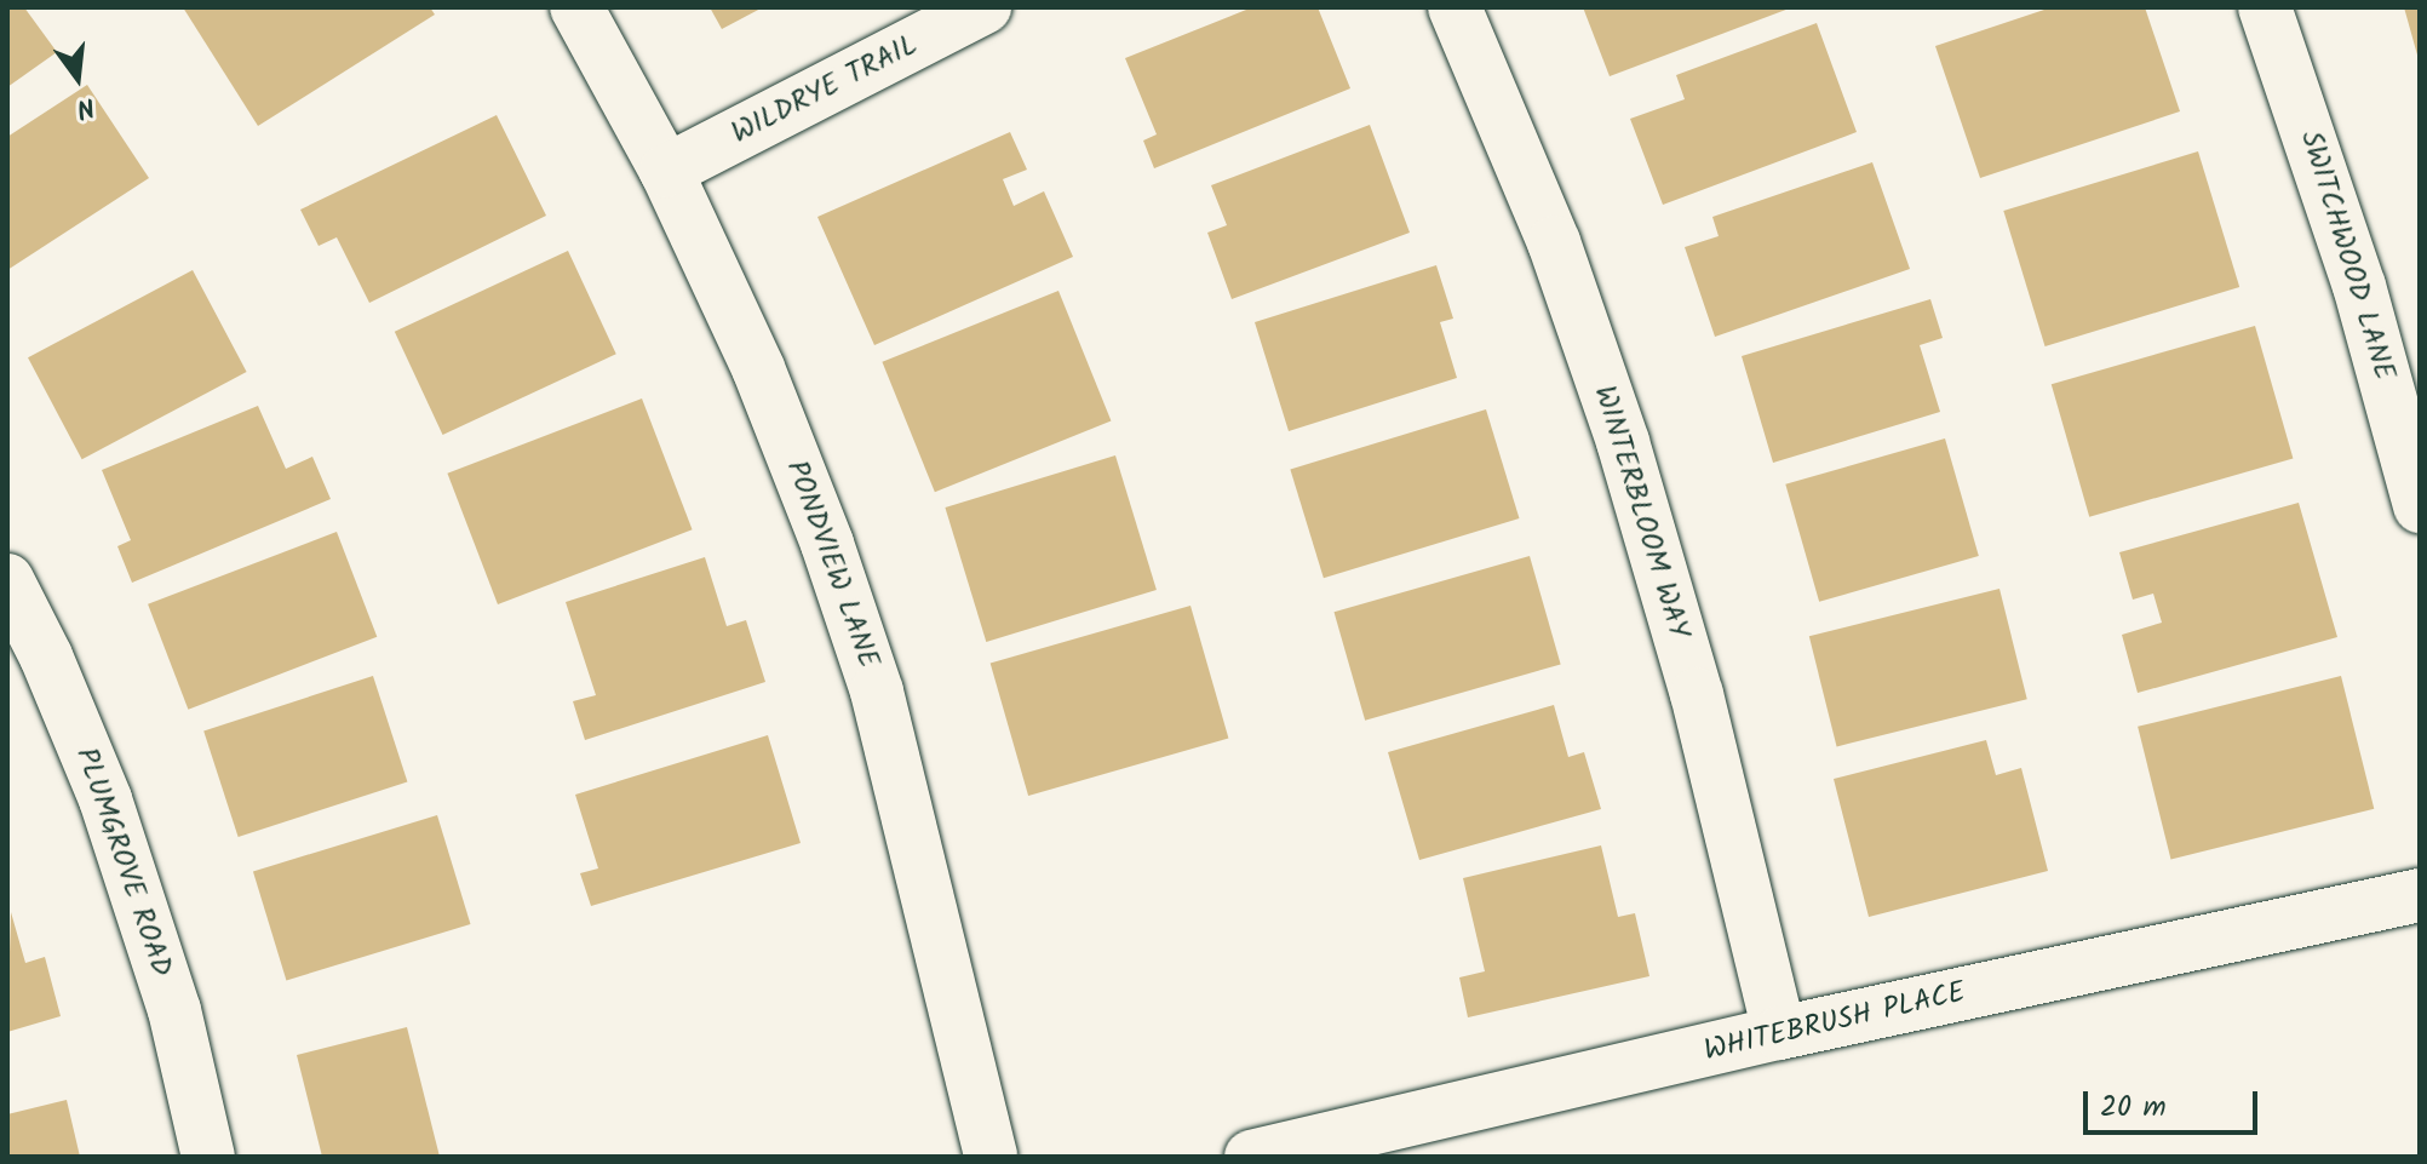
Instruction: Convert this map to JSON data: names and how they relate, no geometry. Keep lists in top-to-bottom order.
{
  "streets": {
    "street": [
      "WILDRYE TRAIL",
      "SWITCHWOOD LANE",
      "WINTERBLOOM WAY",
      "PONDVIEW LANE",
      "PLUMGROVE ROAD",
      "WHITEBRUSH PLACE"
    ]
  },
  "crossings": [
    ["WILDRYE TRAIL", "PONDVIEW LANE"],
    ["WINTERBLOOM WAY", "WHITEBRUSH PLACE"]
  ],
  "scale_bar": "20 m",
  "north": "bottom"
}
